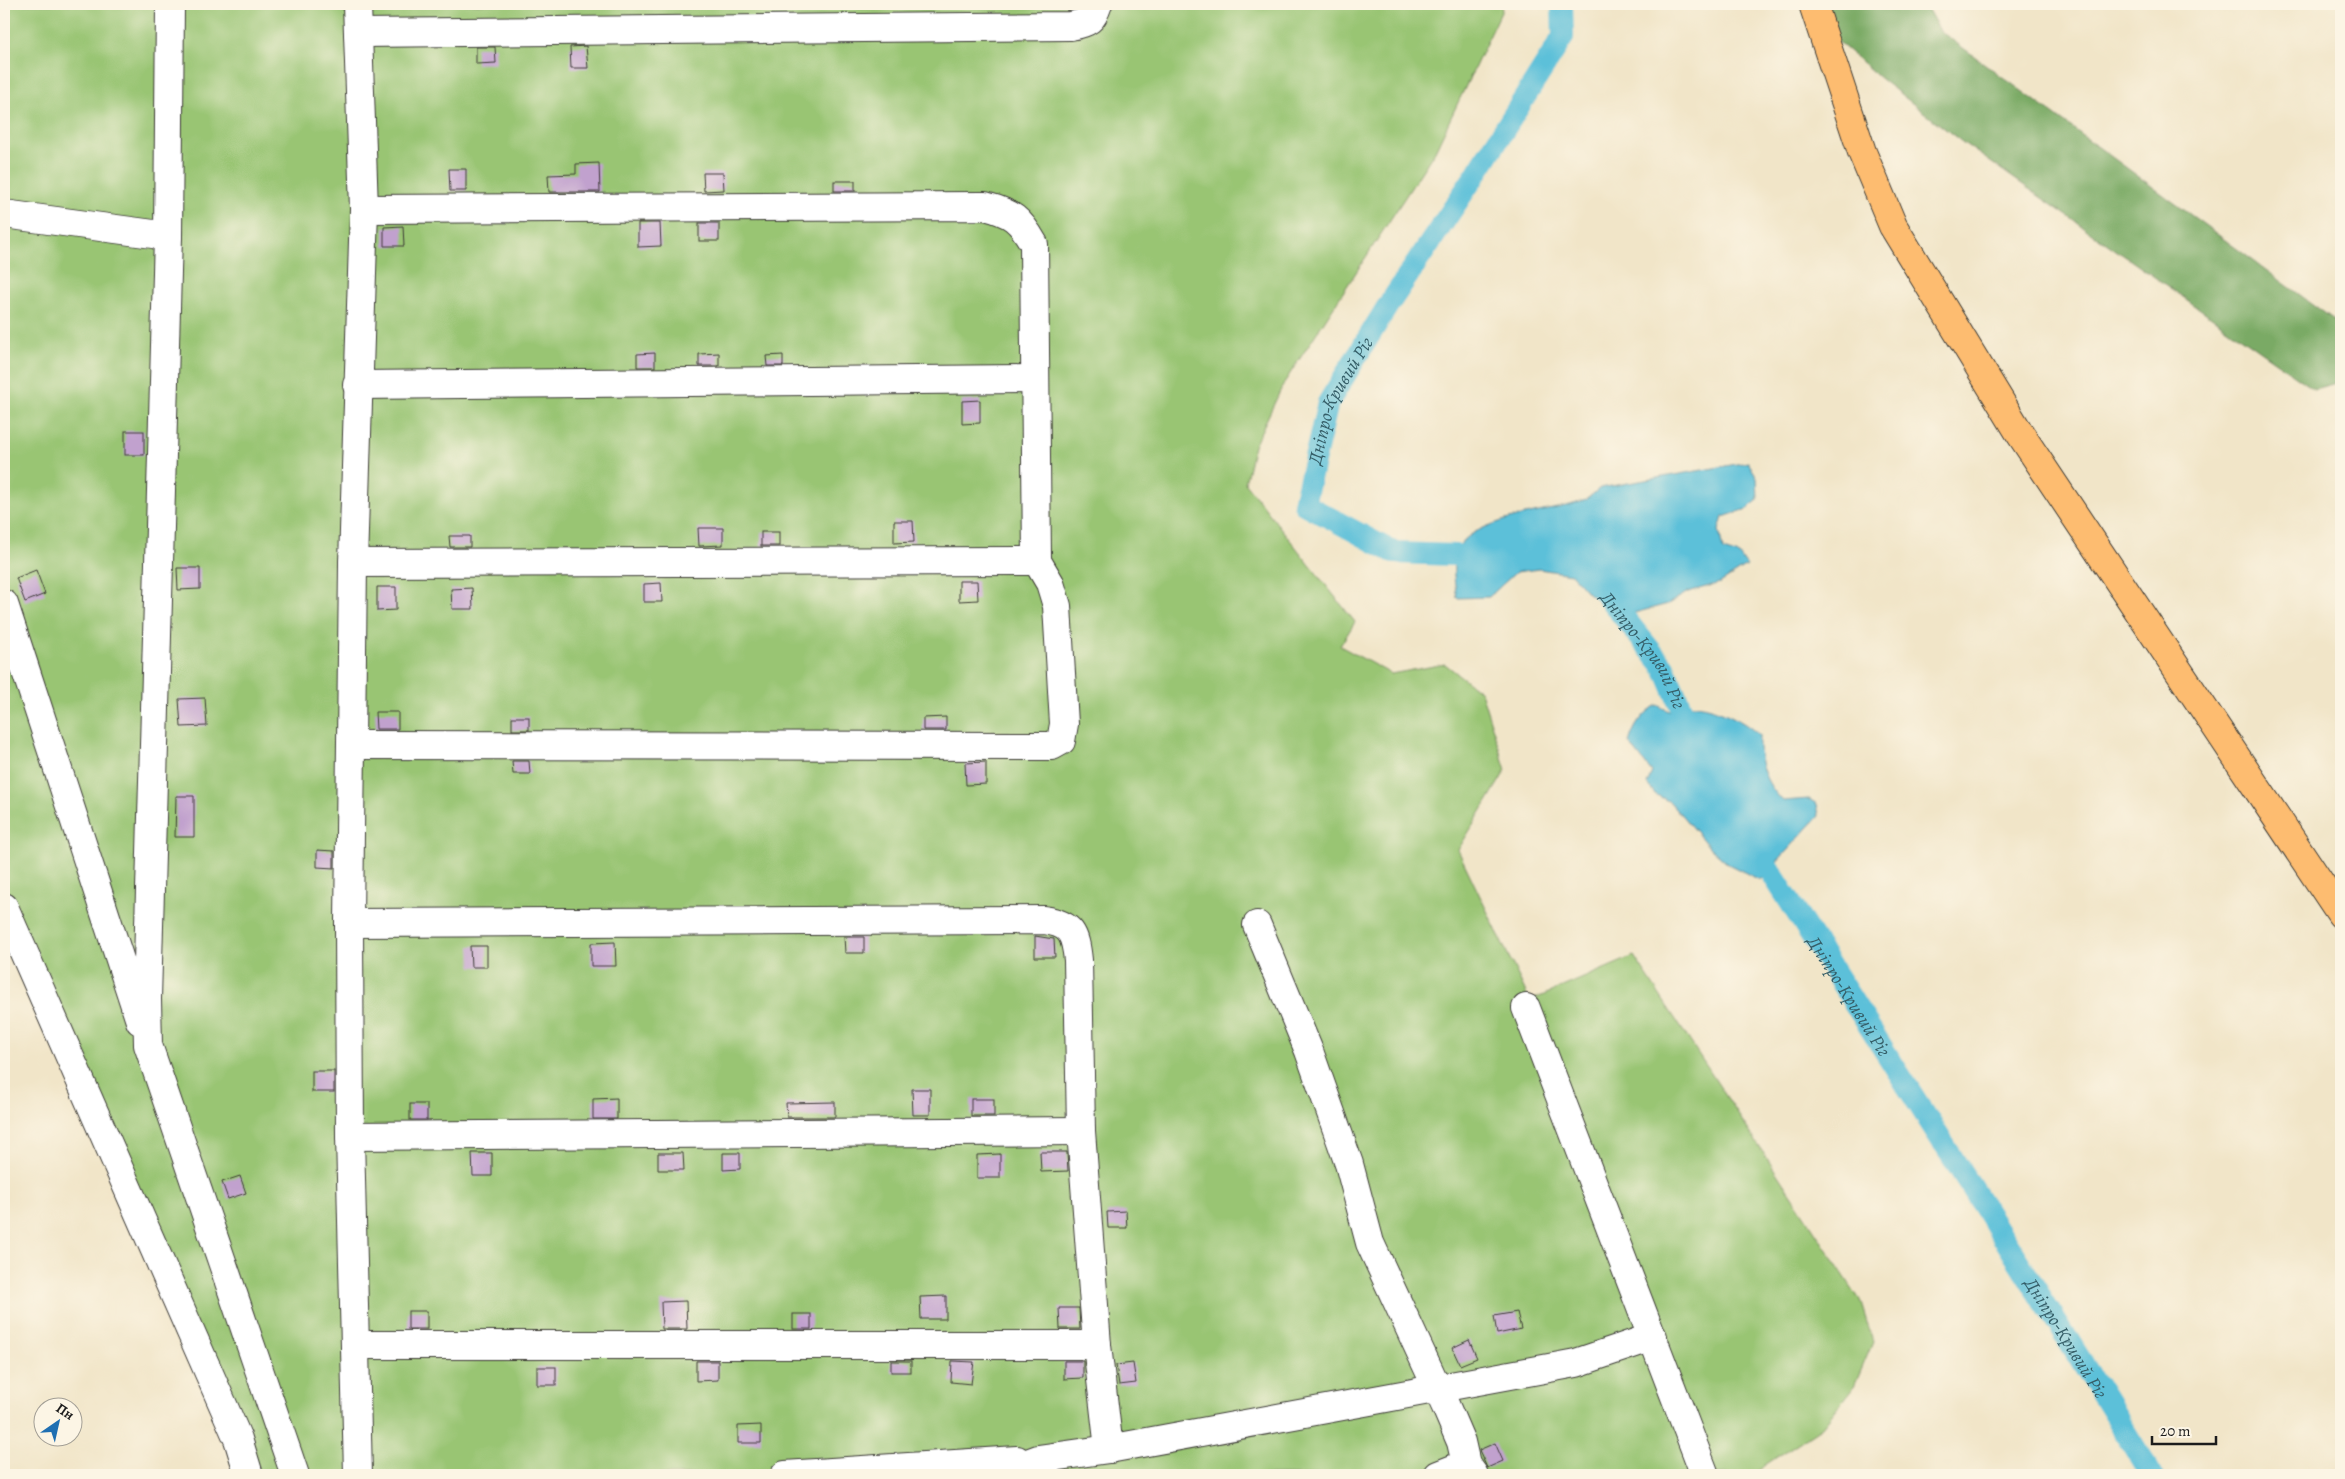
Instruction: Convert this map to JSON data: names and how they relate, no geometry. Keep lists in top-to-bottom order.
{
  "water": ["Дніпро-Кривий Ріг"],
  "scale_bar": "20 m",
  "north": "top right"
}
